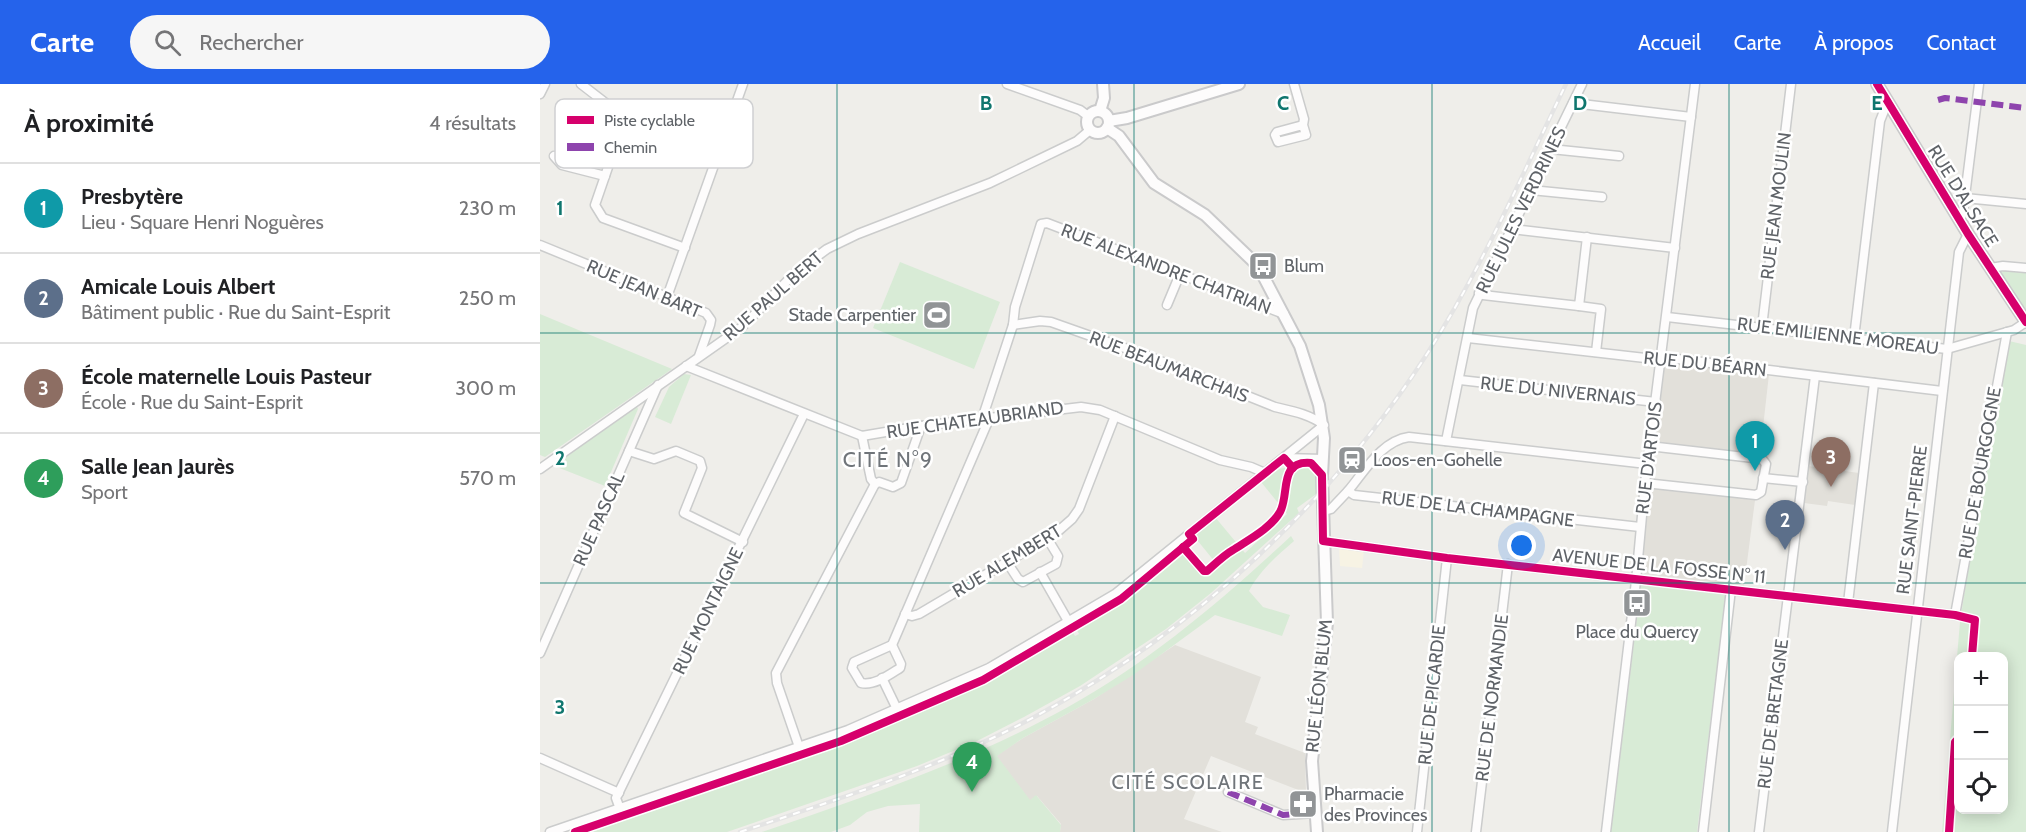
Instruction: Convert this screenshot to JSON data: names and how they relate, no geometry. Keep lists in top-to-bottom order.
{
  "streets": {
    "street": [
      "RUE D'ALSACE",
      "RUE JEAN MOULIN",
      "RUE JULES VERDRINES",
      "RUE ALEXANDRE CHATRIAN",
      "RUE JEAN BART",
      "RUE PAUL BERT",
      "RUE EMILIENNE MOREAU",
      "RUE DU BÉARN",
      "RUE BEAUMARCHAIS",
      "RUE DU NIVERNAIS",
      "RUE CHATEAUBRIAND",
      "RUE D'ARTOIS",
      "RUE DE BOURGOGNE",
      "RUE DE LA CHAMPAGNE",
      "RUE PASCAL",
      "RUE SAINT-PIERRE",
      "RUE ALEMBERT",
      "AVENUE DE LA FOSSE N° 11",
      "RUE MONTAIGNE",
      "RUE LÉON BLUM",
      "RUE DE PICARDIE",
      "RUE DE NORMANDIE",
      "RUE DE BRETAGNE"
    ]
  },
  "crossings": [
    ["RUE D'ALSACE", "RUE EMILIENNE MOREAU"],
    ["RUE D'ALSACE", "RUE SAINT-PIERRE"],
    ["RUE JEAN MOULIN", "RUE EMILIENNE MOREAU"],
    ["RUE JULES VERDRINES", "RUE DU BÉARN"],
    ["RUE JULES VERDRINES", "RUE DU NIVERNAIS"],
    ["RUE ALEXANDRE CHATRIAN", "RUE BEAUMARCHAIS"],
    ["RUE ALEXANDRE CHATRIAN", "RUE LÉON BLUM"],
    ["RUE JEAN BART", "RUE PAUL BERT"],
    ["RUE PAUL BERT", "RUE CHATEAUBRIAND"],
    ["RUE PAUL BERT", "RUE PASCAL"],
    ["RUE EMILIENNE MOREAU", "RUE D'ARTOIS"],
    ["RUE EMILIENNE MOREAU", "RUE DE BOURGOGNE"],
    ["RUE EMILIENNE MOREAU", "RUE SAINT-PIERRE"],
    ["RUE DU BÉARN", "RUE D'ARTOIS"],
    ["RUE DU BÉARN", "RUE SAINT-PIERRE"],
    ["RUE DU BÉARN", "RUE DE BRETAGNE"],
    ["RUE BEAUMARCHAIS", "RUE LÉON BLUM"],
    ["RUE DU NIVERNAIS", "RUE D'ARTOIS"],
    ["RUE CHATEAUBRIAND", "RUE ALEMBERT"],
    ["RUE CHATEAUBRIAND", "RUE MONTAIGNE"],
    ["RUE D'ARTOIS", "RUE DE LA CHAMPAGNE"],
    ["RUE D'ARTOIS", "AVENUE DE LA FOSSE N° 11"],
    ["RUE DE BOURGOGNE", "AVENUE DE LA FOSSE N° 11"],
    ["RUE SAINT-PIERRE", "AVENUE DE LA FOSSE N° 11"],
    ["AVENUE DE LA FOSSE N° 11", "RUE LÉON BLUM"],
    ["AVENUE DE LA FOSSE N° 11", "RUE DE PICARDIE"],
    ["AVENUE DE LA FOSSE N° 11", "RUE DE NORMANDIE"],
    ["AVENUE DE LA FOSSE N° 11", "RUE DE BRETAGNE"]
  ],
  "districts": ["CITÉ N°9", "CITÉ SCOLAIRE"],
  "places": {
    "bus stop": ["Blum", "Place du Quercy"],
    "sports": ["Stade Carpentier"],
    "station": ["Loos-en-Gohelle"],
    "pharmacy": ["Pharmacie des Provinces"]
  },
  "legend": ["Piste cyclable", "Chemin"],
  "page": {
    "header": "Carte",
    "search": "Rechercher",
    "nav": [
      "Accueil",
      "Carte",
      "À propos",
      "Contact"
    ],
    "heading": ["À proximité", "4 résultats"],
    "list": [
      {
        "mark": "1",
        "name": "Presbytère",
        "note": "Lieu · Square Henri Noguères",
        "value": "230 m"
      },
      {
        "mark": "2",
        "name": "Amicale Louis Albert",
        "note": "Bâtiment public · Rue du Saint-Esprit",
        "value": "250 m"
      },
      {
        "mark": "3",
        "name": "École maternelle Louis Pasteur",
        "note": "École · Rue du Saint-Esprit",
        "value": "300 m"
      },
      {
        "mark": "4",
        "name": "Salle Jean Jaurès",
        "note": "Sport",
        "value": "570 m"
      }
    ],
    "pins": [
      "1",
      "3",
      "2",
      "4"
    ],
    "map_buttons": ["+", "−"]
  },
  "grid": {
    "columns": [
      "B",
      "C",
      "D",
      "E"
    ],
    "rows": ["1", "2", "3"]
  }
}
